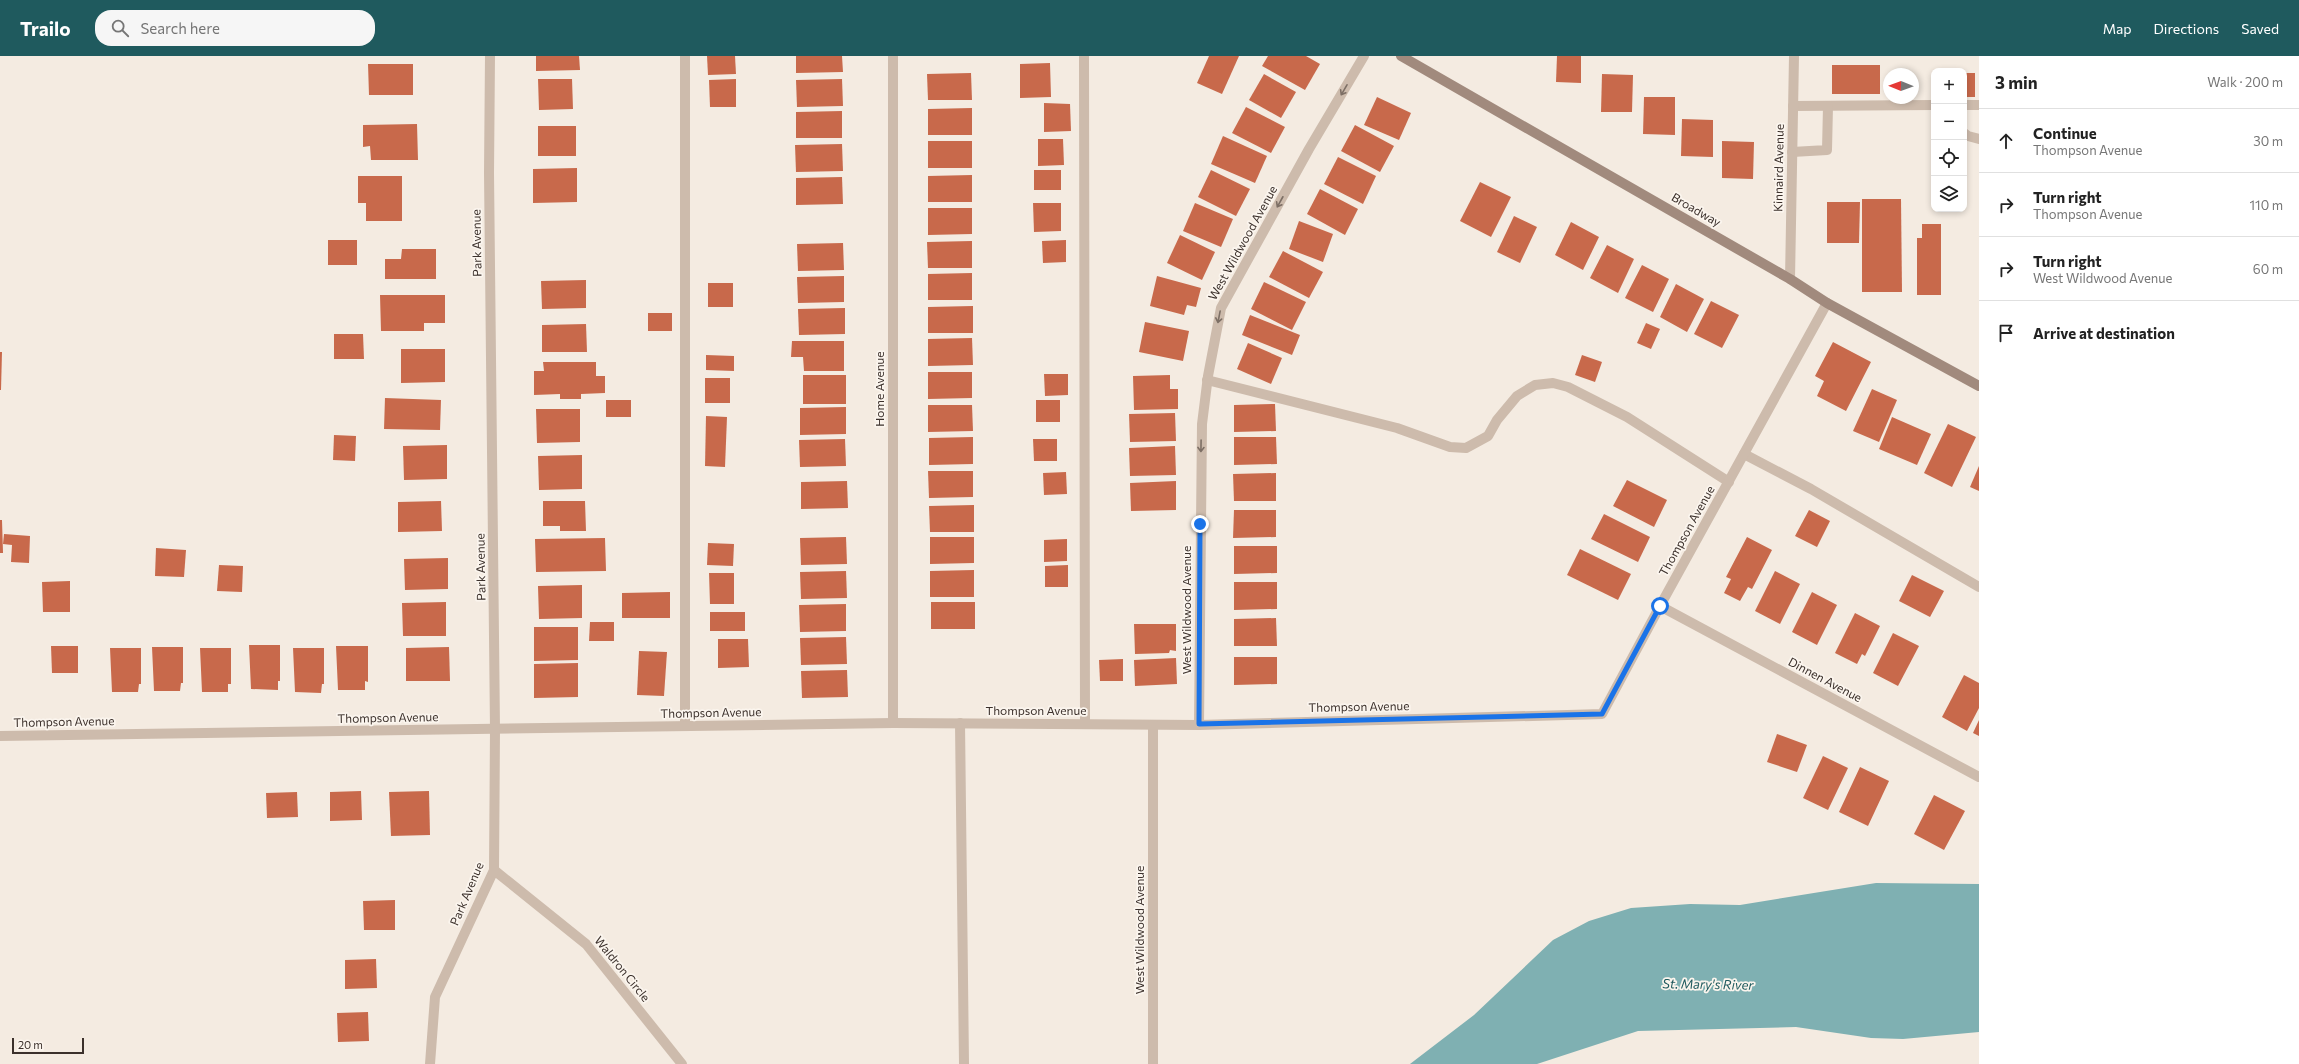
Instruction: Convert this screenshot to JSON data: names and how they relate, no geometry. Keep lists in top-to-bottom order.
{
  "streets": {
    "main road": ["Broadway"],
    "street": [
      "Kinnaird Avenue",
      "Park Avenue",
      "West Wildwood Avenue",
      "Home Avenue",
      "Thompson Avenue",
      "Dinnen Avenue",
      "Waldron Circle"
    ]
  },
  "crossings": [
    ["Kinnaird Avenue", "Broadway"],
    ["Broadway", "Thompson Avenue"],
    ["Park Avenue", "Thompson Avenue"],
    ["Park Avenue", "Waldron Circle"],
    ["West Wildwood Avenue", "Thompson Avenue"],
    ["Home Avenue", "Thompson Avenue"],
    ["Thompson Avenue", "Dinnen Avenue"]
  ],
  "one_way": ["West Wildwood Avenue"],
  "water": ["St. Mary's River"],
  "scale_bar": "20 m",
  "north": "left",
  "page": {
    "header": "Trailo",
    "search": "Search here",
    "nav": ["Map", "Directions", "Saved"],
    "heading": ["3 min", "Walk · 200 m"],
    "map_buttons": ["+", "−"],
    "list": [
      ["Continue", "Thompson Avenue", "30 m"],
      ["Turn right", "Thompson Avenue", "110 m"],
      ["Turn right", "West Wildwood Avenue", "60 m"],
      "Arrive at destination"
    ],
    "scale": "20 m"
  }
}
